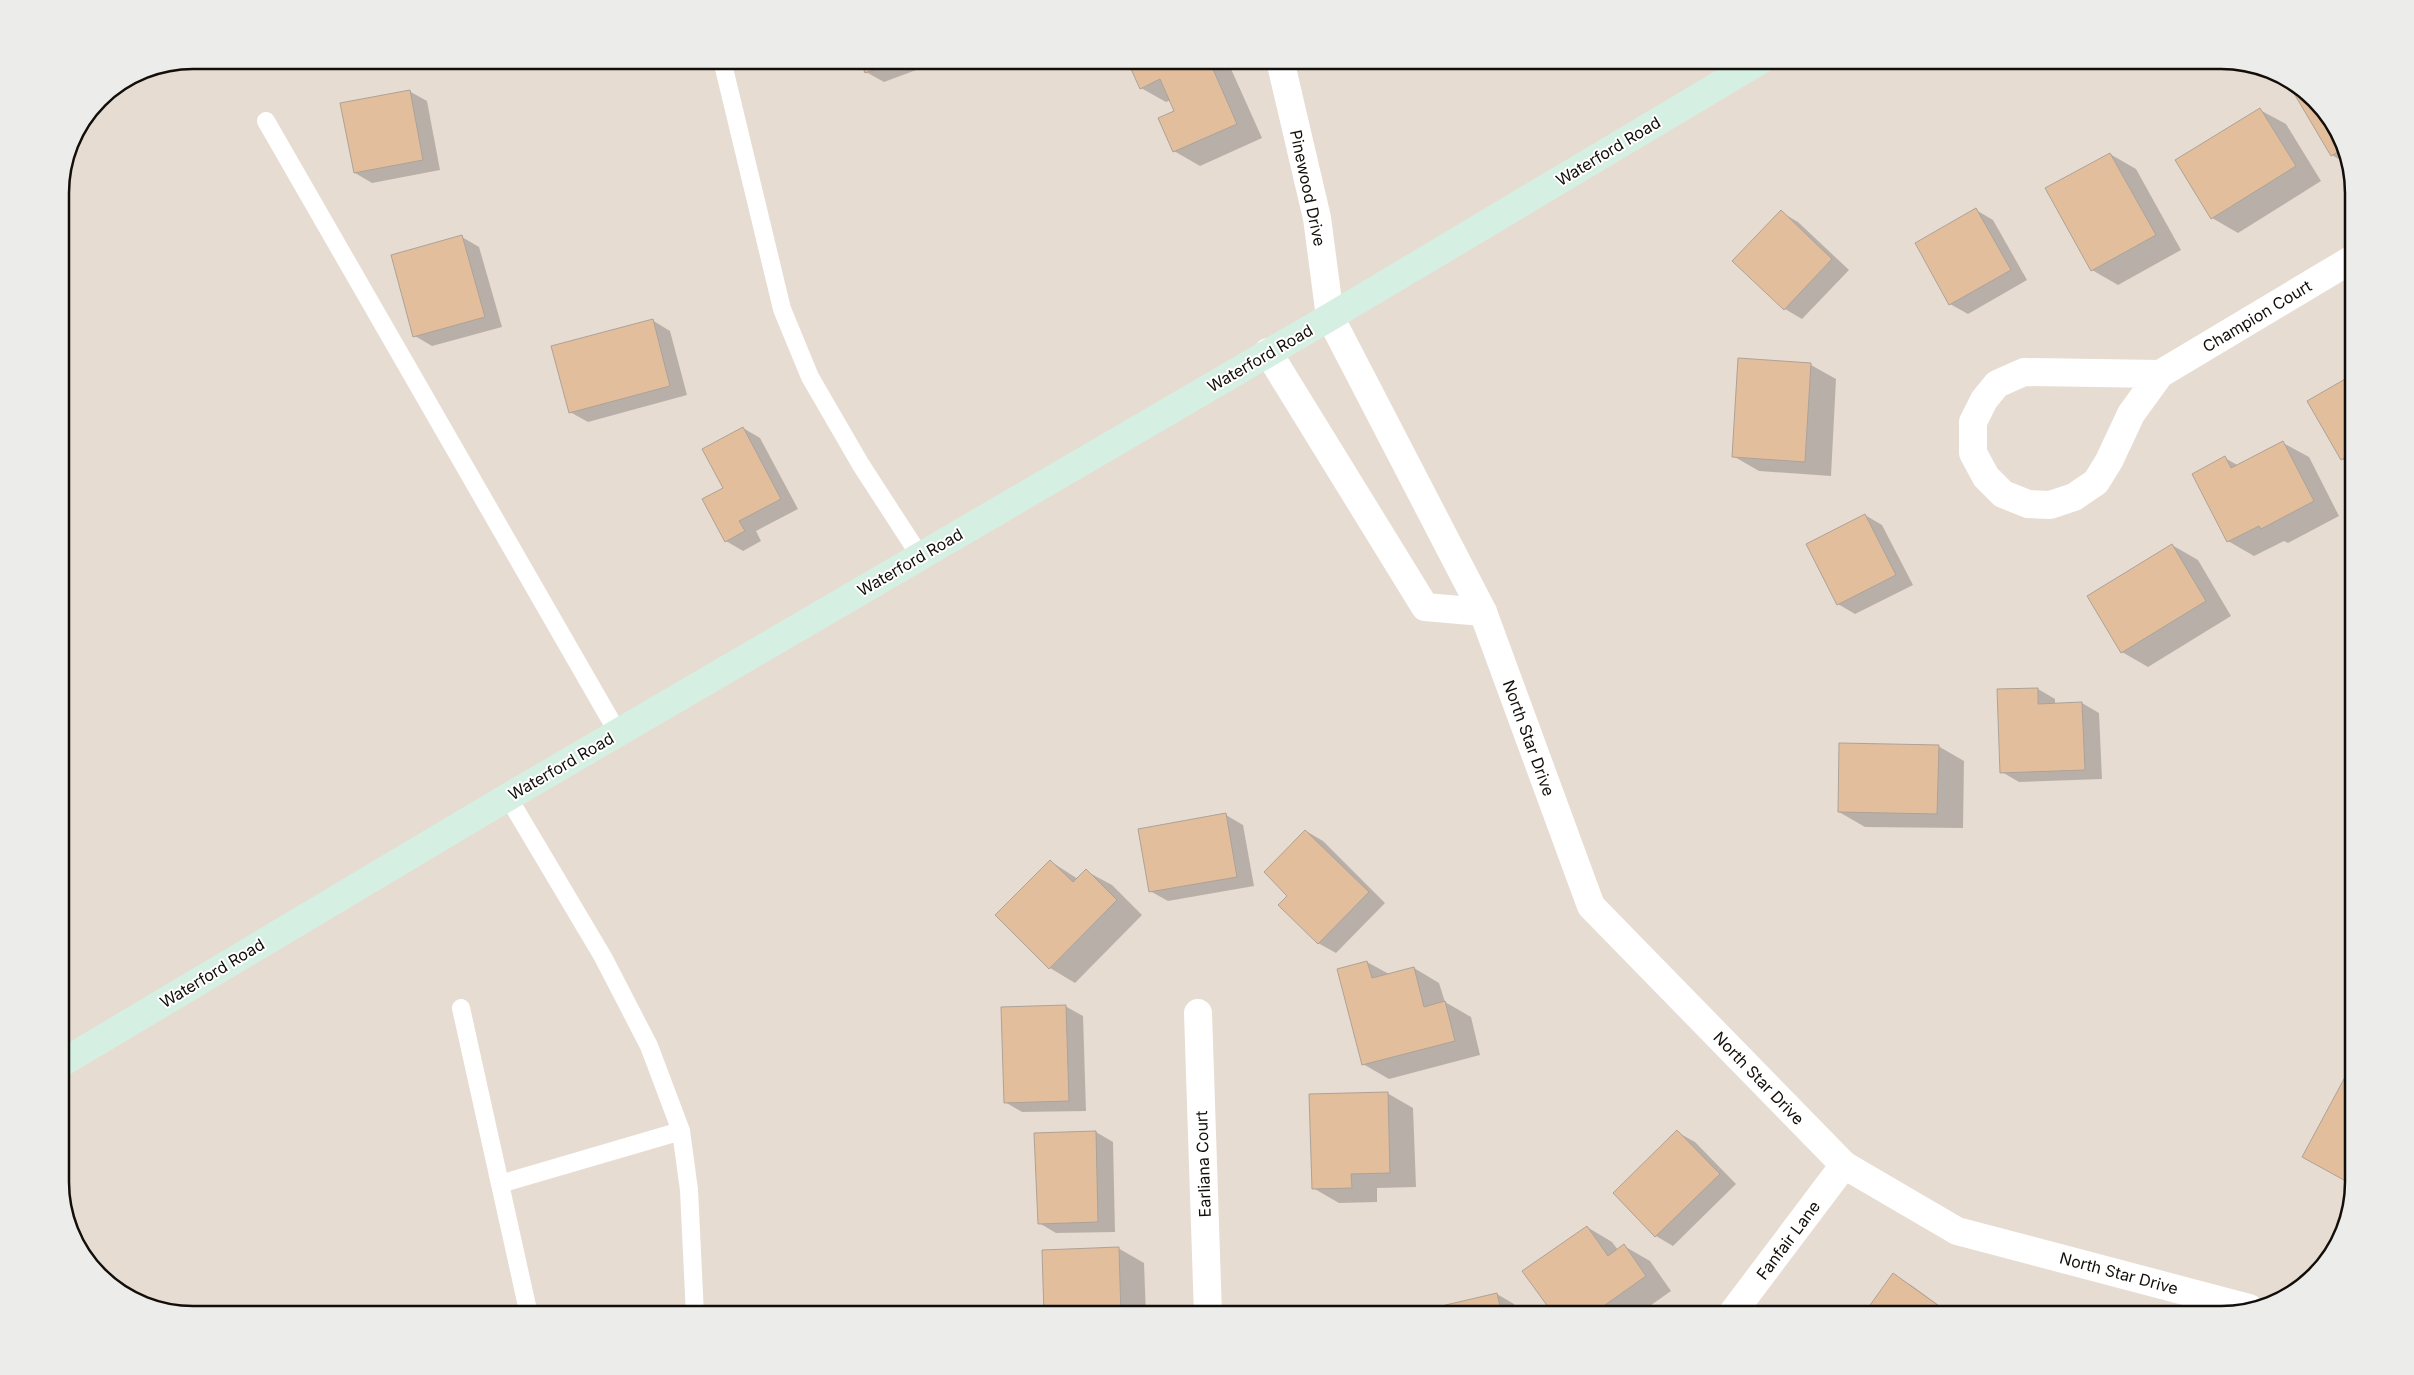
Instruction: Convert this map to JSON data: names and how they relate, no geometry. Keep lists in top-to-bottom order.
{
  "streets": {
    "main road": ["Waterford Road"],
    "street": [
      "Pinewood Drive",
      "Champion Court",
      "North Star Drive",
      "Earliana Court",
      "Fanfair Lane"
    ]
  },
  "crossings": [
    ["Waterford Road", "Pinewood Drive"],
    ["Waterford Road", "North Star Drive"],
    ["Pinewood Drive", "North Star Drive"],
    ["North Star Drive", "Fanfair Lane"]
  ]
}
